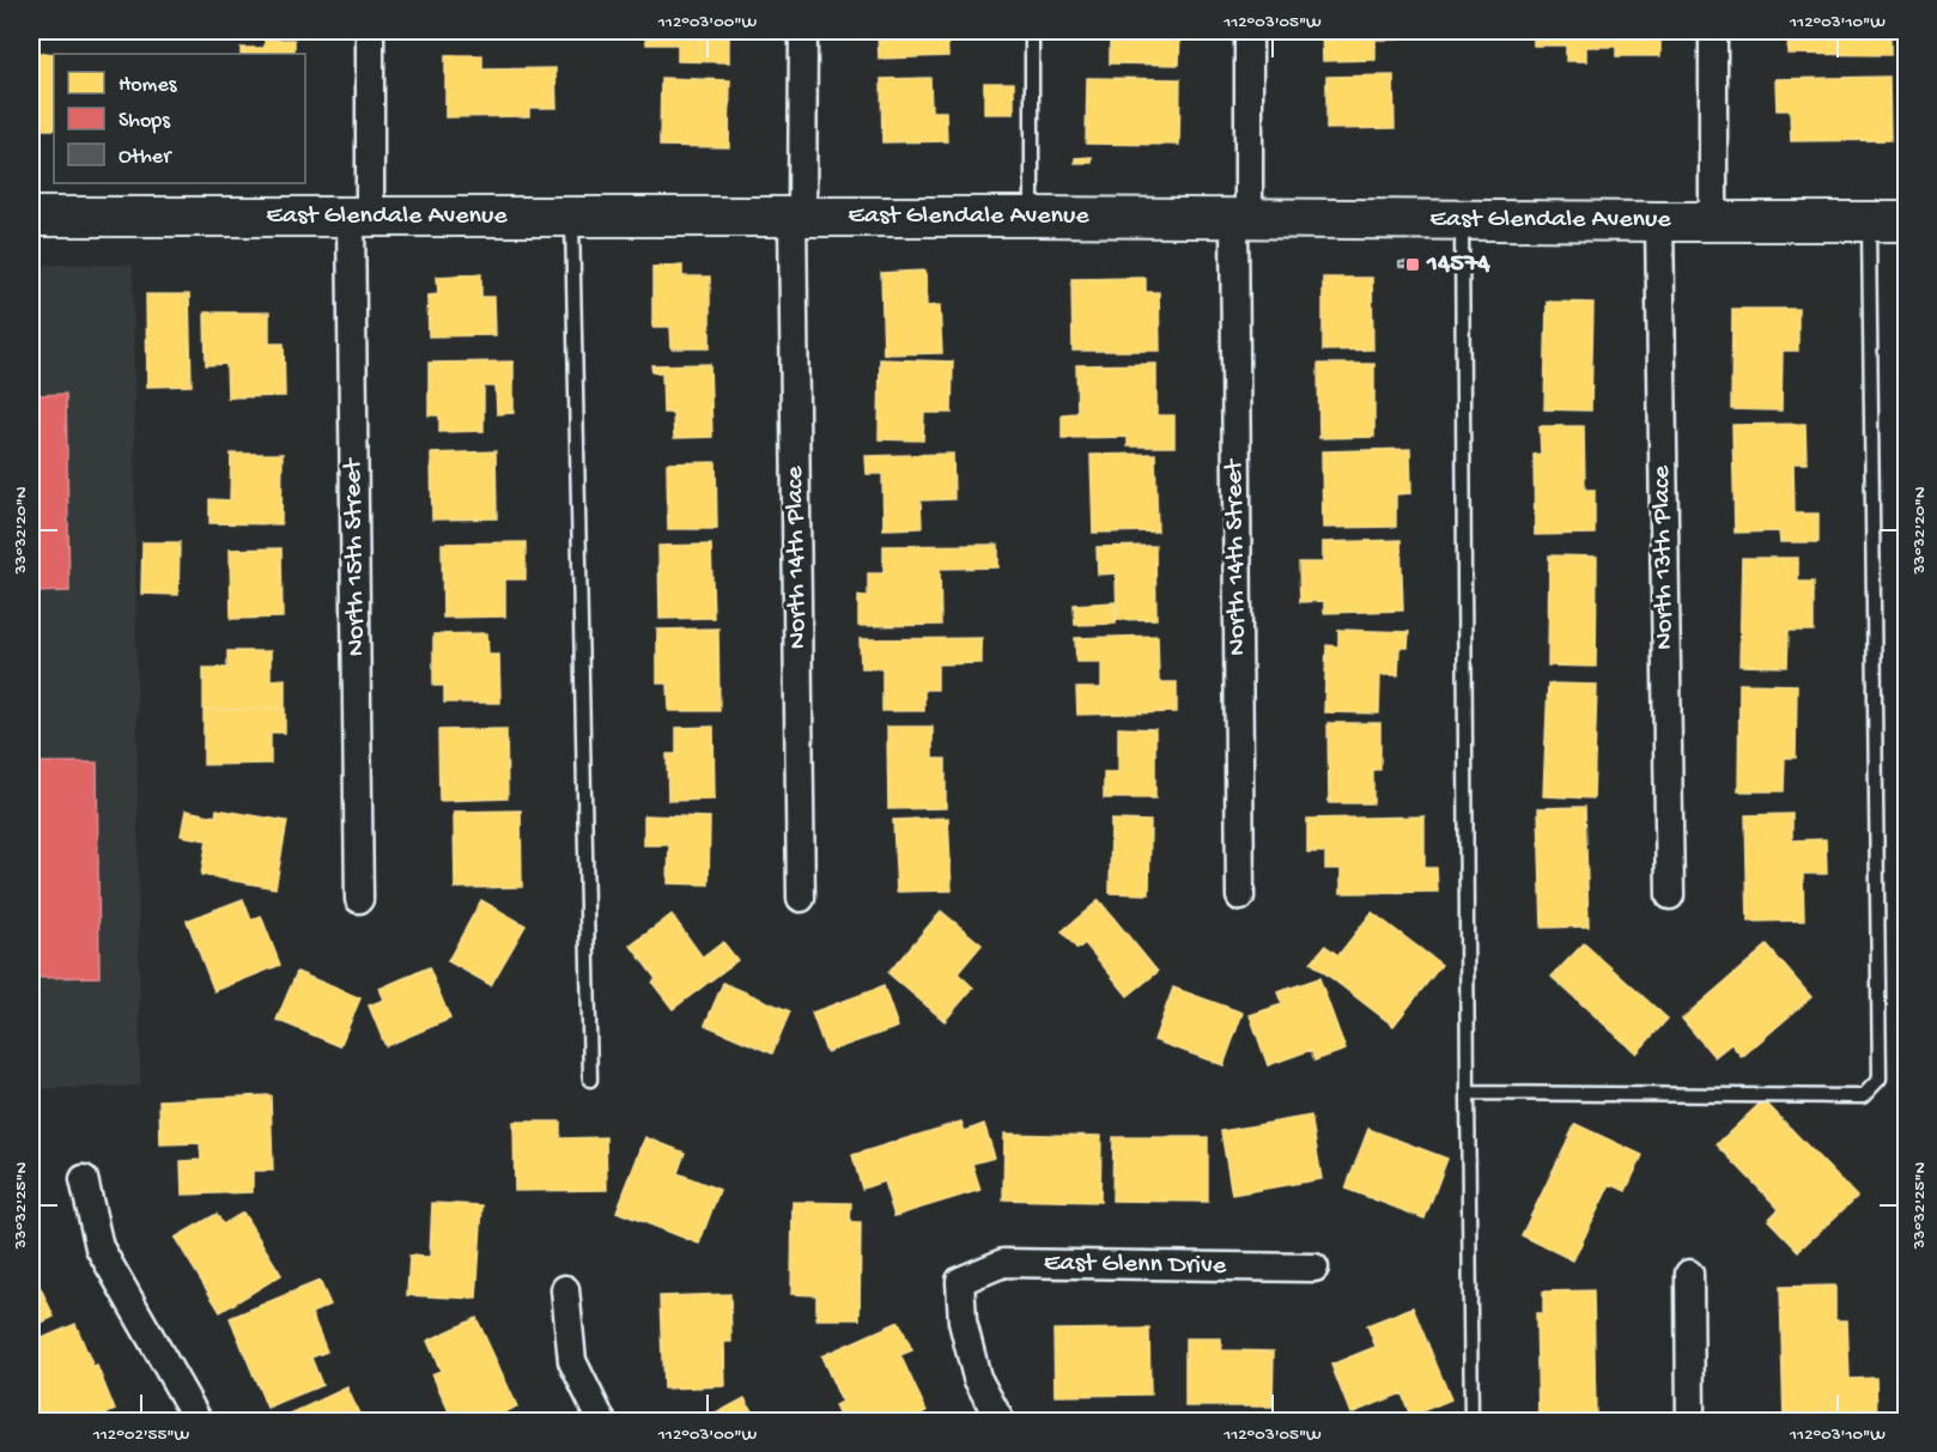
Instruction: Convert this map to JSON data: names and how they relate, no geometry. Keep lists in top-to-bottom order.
{
  "streets": {
    "main road": ["East Glendale Avenue"],
    "street": [
      "North 15th Street",
      "North 14th Place",
      "North 14th Street",
      "North 13th Place",
      "East Glenn Drive"
    ]
  },
  "crossings": [
    ["East Glendale Avenue", "North 15th Street"],
    ["East Glendale Avenue", "North 14th Place"],
    ["East Glendale Avenue", "North 14th Street"],
    ["East Glendale Avenue", "North 13th Place"]
  ],
  "places": {
    "transit": ["14574"]
  },
  "legend": ["Homes", "Shops", "Other"],
  "coordinates": [
    "112°03'00\"W",
    "112°03'05\"W",
    "112°03'10\"W",
    "33°32'20\"N",
    "33°32'25\"N",
    "112°02'55\"W"
  ]
}
